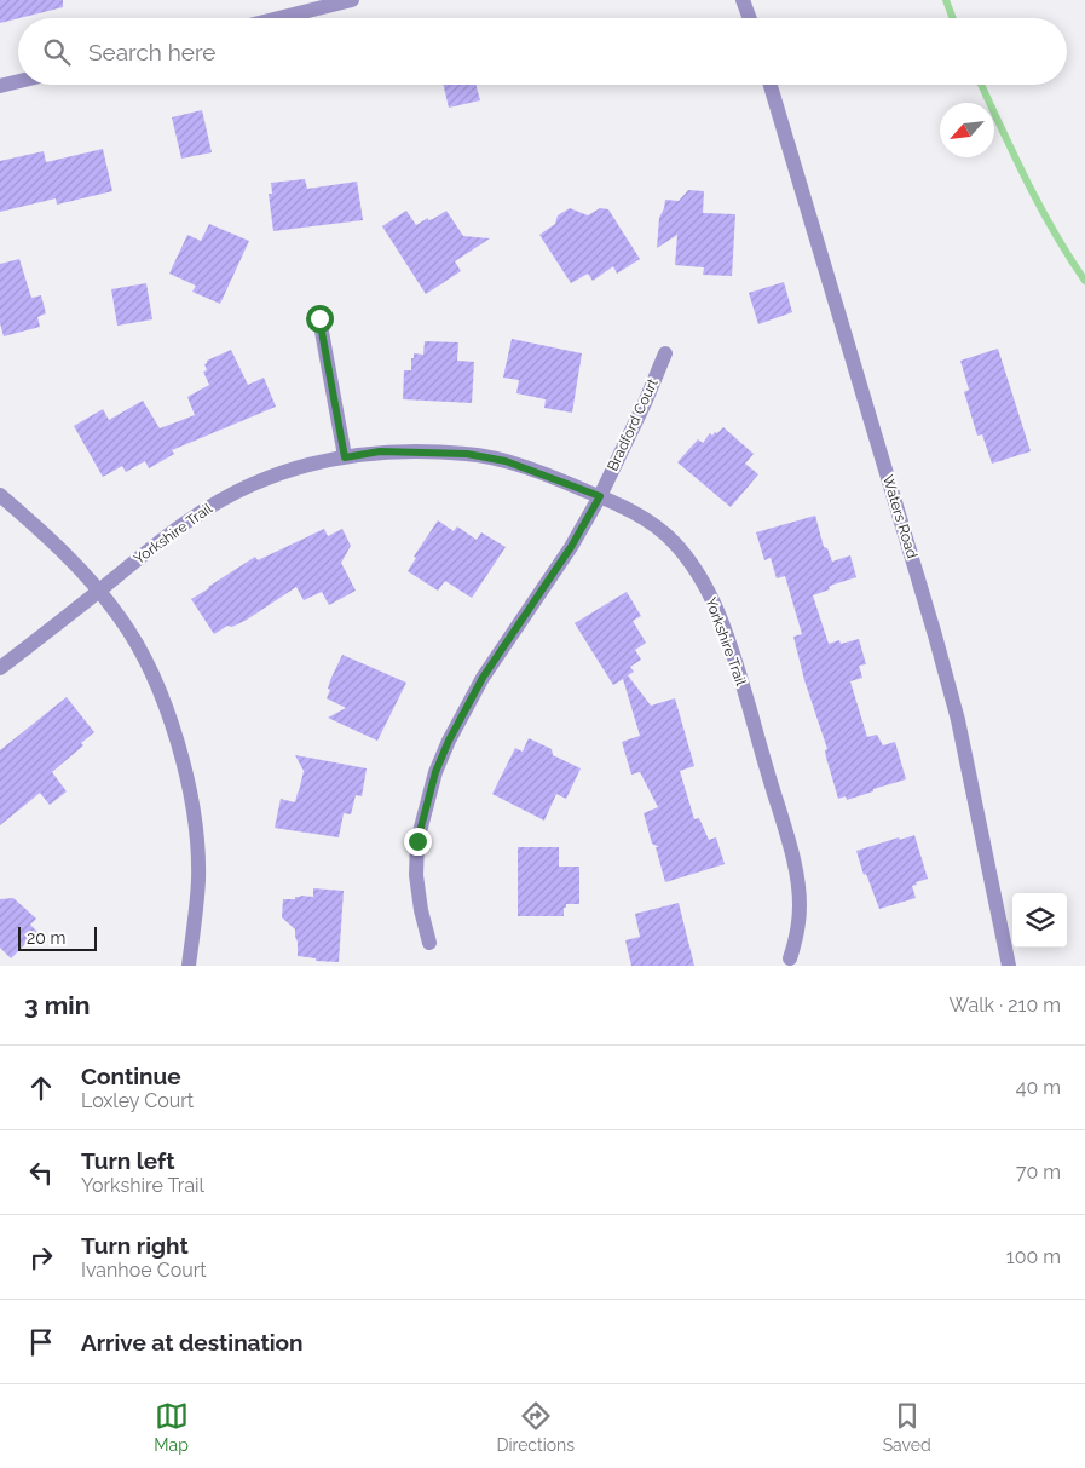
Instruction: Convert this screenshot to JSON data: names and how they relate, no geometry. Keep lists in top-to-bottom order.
{
  "streets": {
    "street": ["Bradford Court", "Waters Road", "Yorkshire Trail"]
  },
  "crossings": [
    ["Bradford Court", "Yorkshire Trail"]
  ],
  "scale_bar": "20 m",
  "north": "bottom left",
  "page": {
    "search": "Search here",
    "scale": "20 m",
    "heading": ["3 min", "Walk · 210 m"],
    "list": [
      ["Continue", "Loxley Court", "40 m"],
      ["Turn left", "Yorkshire Trail", "70 m"],
      ["Turn right", "Ivanhoe Court", "100 m"],
      "Arrive at destination"
    ],
    "nav": ["Map", "Directions", "Saved"]
  }
}
